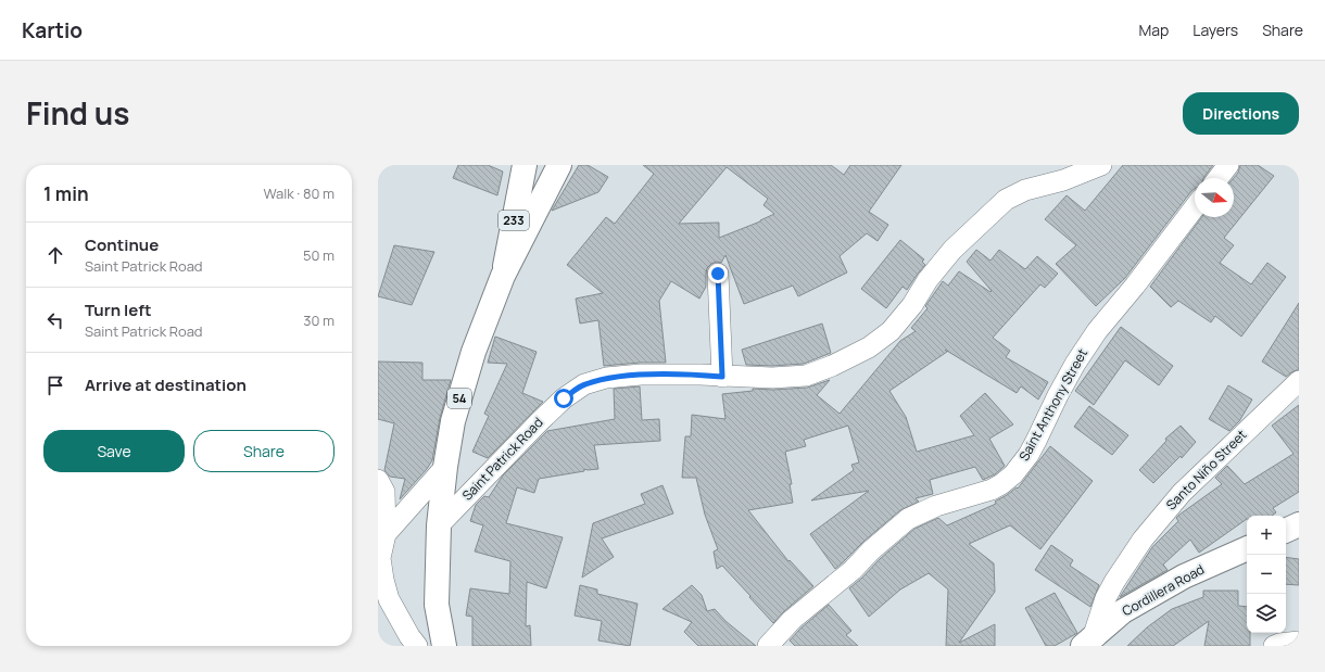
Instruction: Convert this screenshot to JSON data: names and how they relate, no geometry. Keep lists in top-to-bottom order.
{
  "streets": {
    "main road": ["233", "54", "Cordillera Road"],
    "street": ["Saint Anthony Street", "Saint Patrick Road", "Santo Niño Street"]
  },
  "crossings": [
    ["233", "54"],
    ["54", "Saint Patrick Road"],
    ["Santo Niño Street", "Cordillera Road"]
  ],
  "north": "right",
  "page": {
    "header": "Kartio",
    "nav": ["Map", "Layers", "Share"],
    "title": "Find us",
    "buttons": [
      "Directions",
      ["Save", "Share"]
    ],
    "heading": ["1 min", "Walk · 80 m"],
    "list": [
      ["Continue", "Saint Patrick Road", "50 m"],
      ["Turn left", "Saint Patrick Road", "30 m"],
      "Arrive at destination"
    ],
    "map_buttons": ["+", "−"]
  }
}
